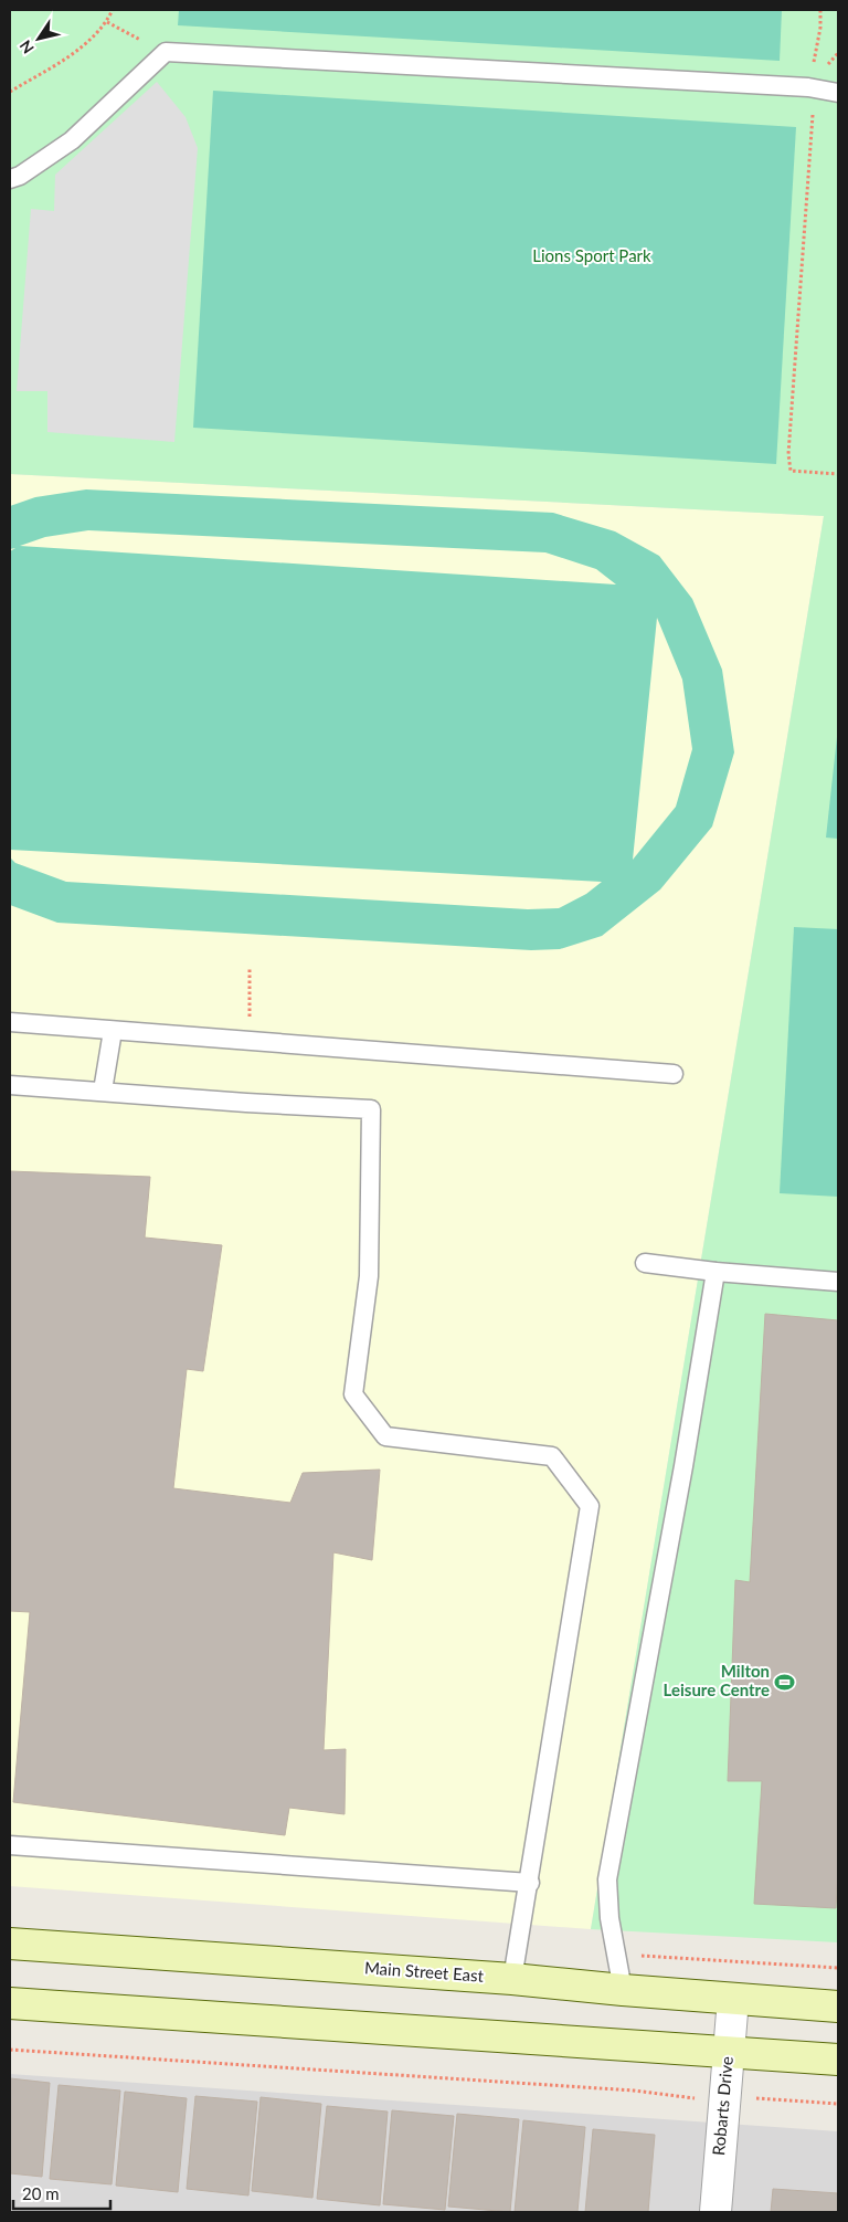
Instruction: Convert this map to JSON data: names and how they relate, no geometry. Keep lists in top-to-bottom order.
{
  "streets": {
    "main road": ["Main Street East"],
    "street": ["Robarts Drive"]
  },
  "crossings": [
    ["Main Street East", "Robarts Drive"]
  ],
  "parks": ["Lions Sport Park"],
  "places": {
    "sports": ["Milton Leisure Centre"]
  },
  "scale_bar": "20 m",
  "north": "bottom left"
}
